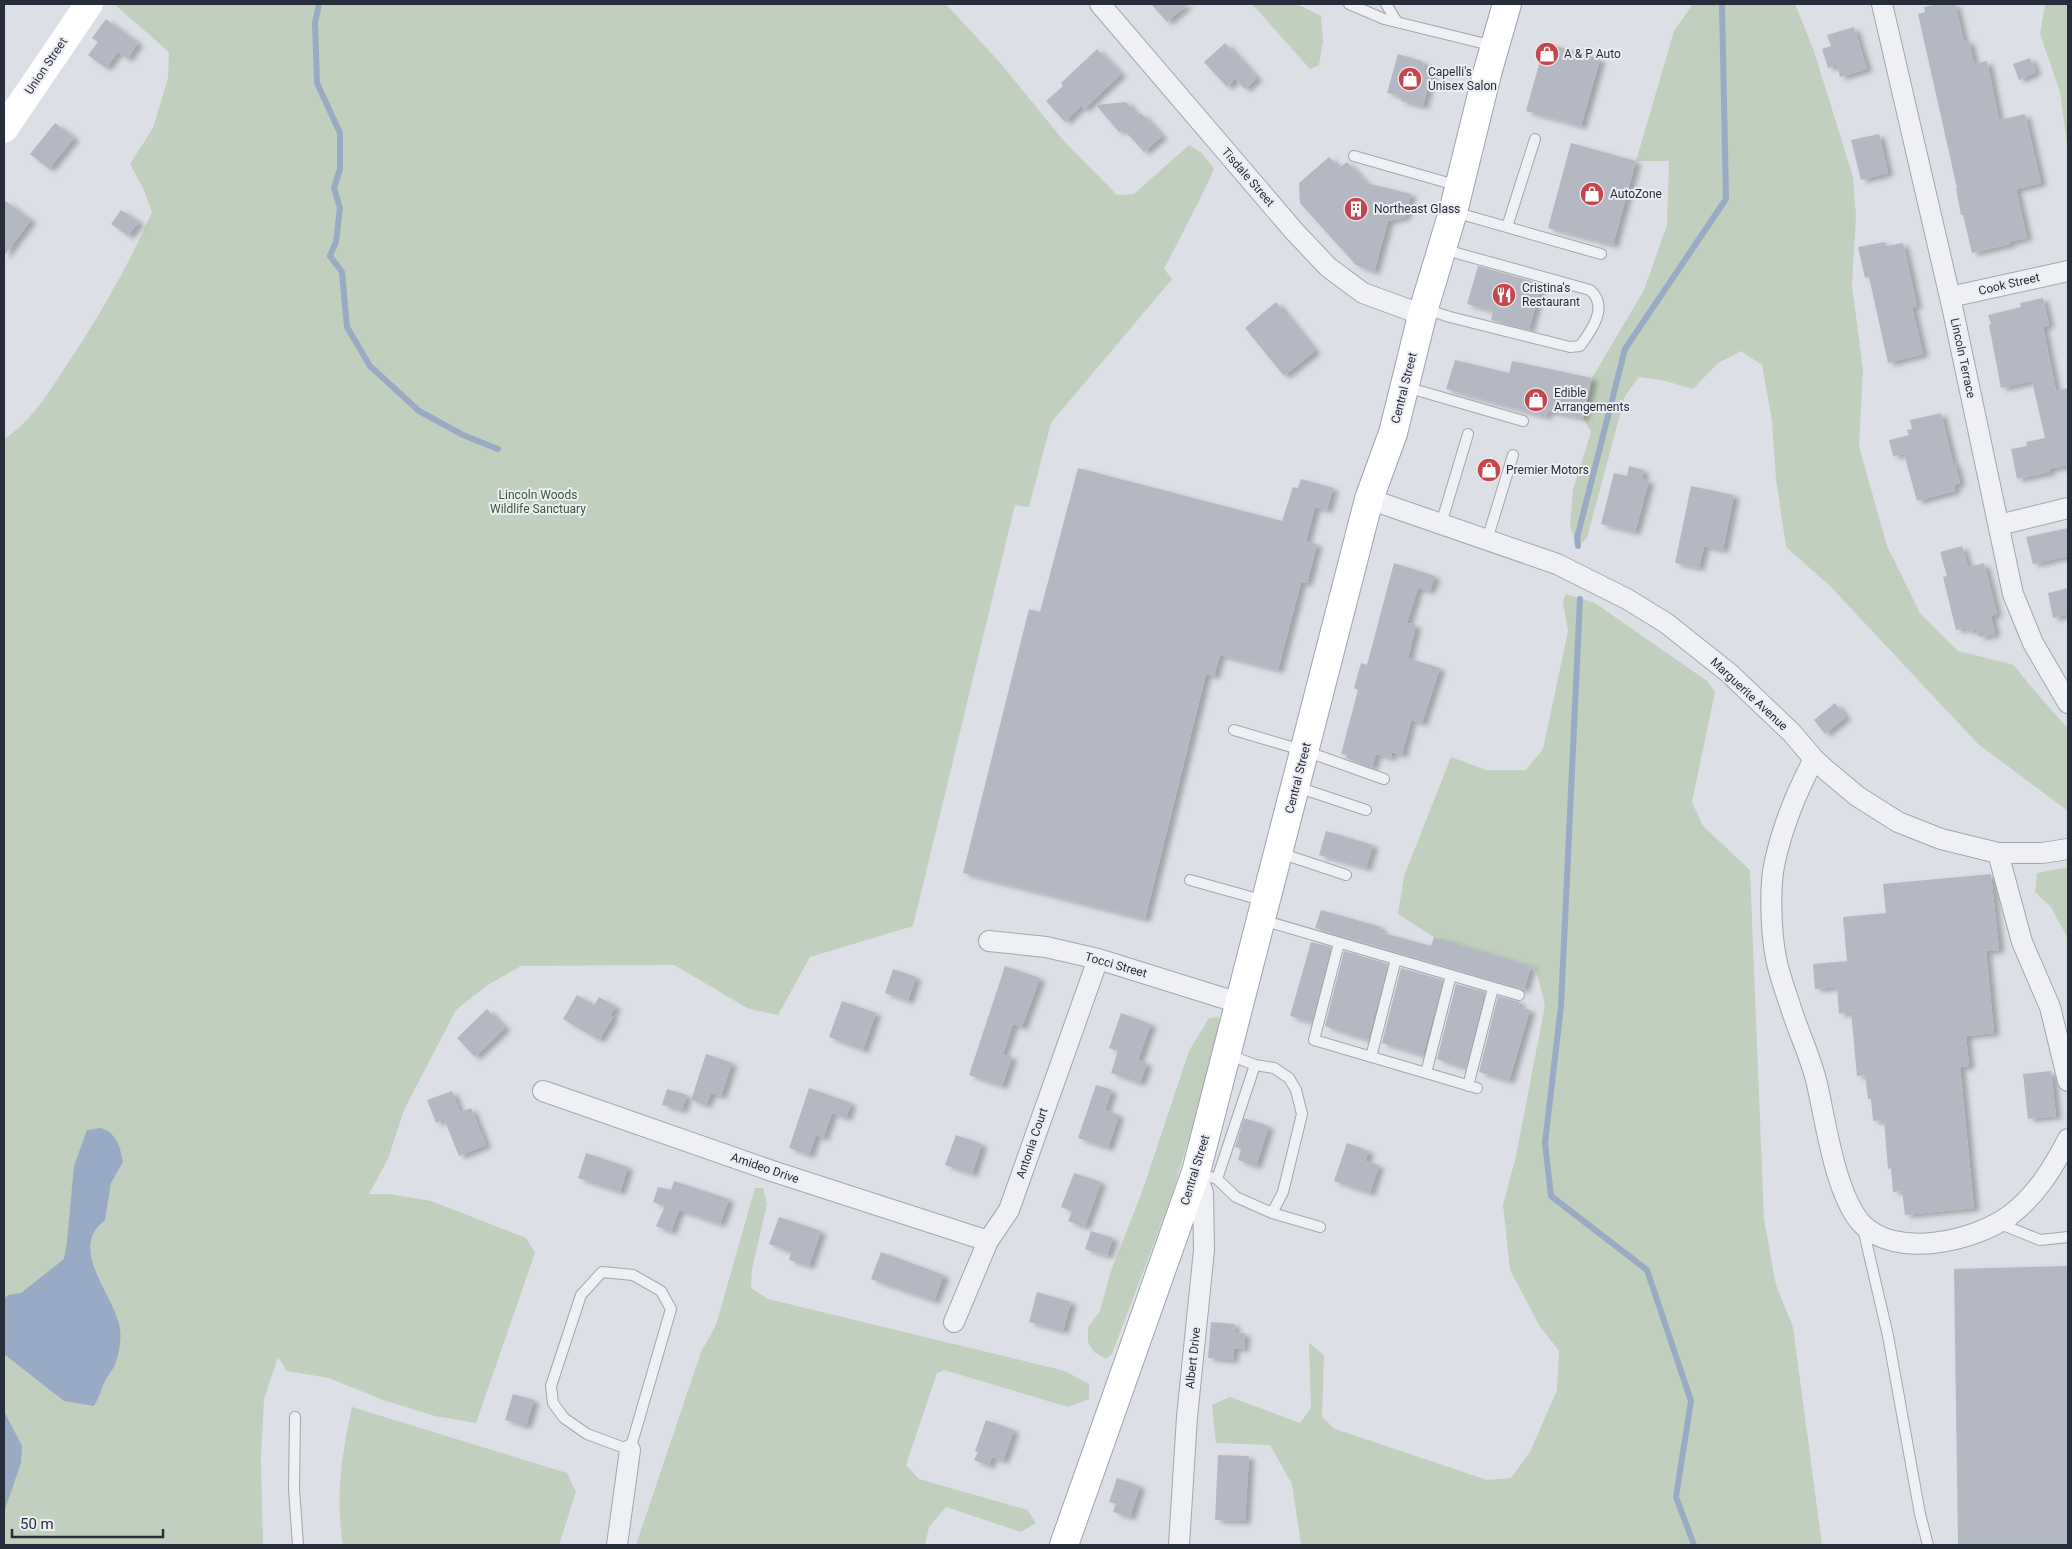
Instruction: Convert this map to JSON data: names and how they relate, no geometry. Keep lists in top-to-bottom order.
{
  "streets": {
    "main road": ["Union Street", "Central Street"],
    "street": [
      "Tisdale Street",
      "Cook Street",
      "Lincoln Terrace",
      "Marguerite Avenue",
      "Tocci Street",
      "Antonia Court",
      "Amideo Drive",
      "Albert Drive"
    ]
  },
  "crossings": [
    ["Tisdale Street", "Central Street"],
    ["Cook Street", "Lincoln Terrace"],
    ["Central Street", "Marguerite Avenue"],
    ["Central Street", "Tocci Street"],
    ["Central Street", "Albert Drive"],
    ["Tocci Street", "Antonia Court"],
    ["Antonia Court", "Amideo Drive"]
  ],
  "parks": ["Lincoln Woods Wildlife Sanctuary"],
  "places": {
    "shop": [
      "A & P Auto",
      "Capelli's Unisex Salon",
      "AutoZone",
      "Edible Arrangements",
      "Premier Motors"
    ],
    "building": ["Northeast Glass"],
    "restaurant": ["Cristina's Restaurant"]
  },
  "scale_bar": "50 m"
}
